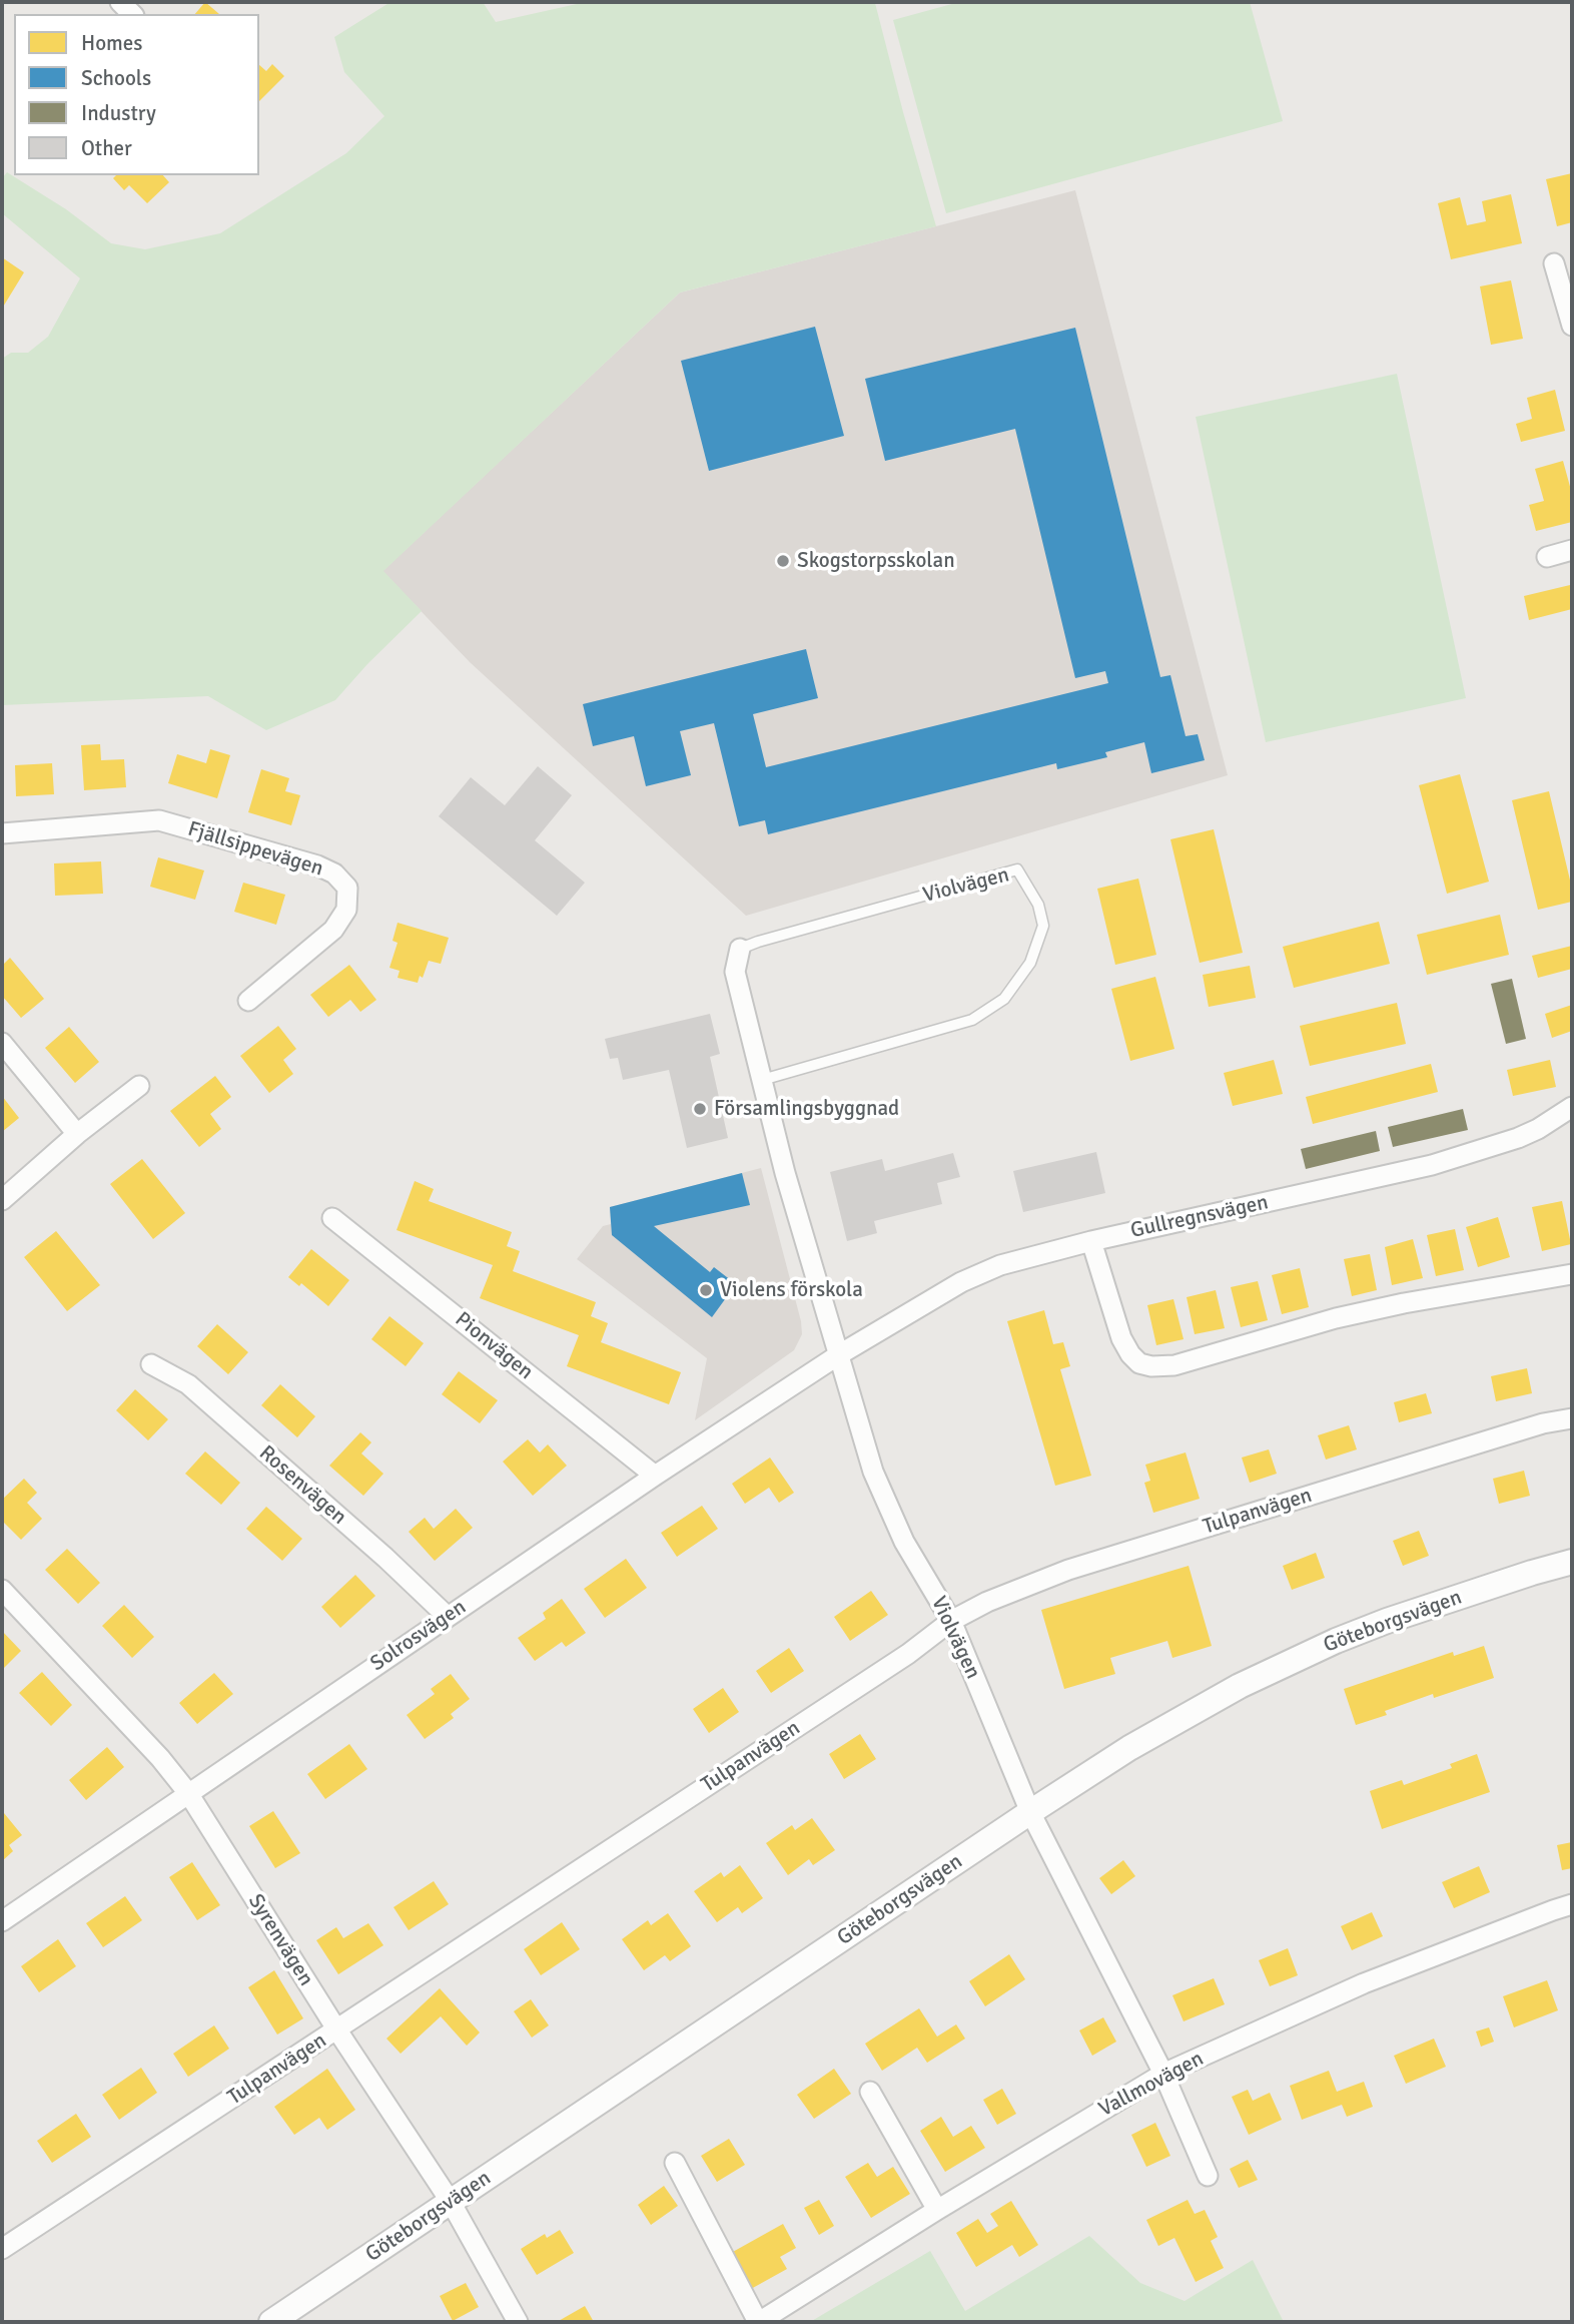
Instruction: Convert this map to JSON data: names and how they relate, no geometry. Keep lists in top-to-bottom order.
{
  "streets": {
    "street": [
      "Fjällsippevägen",
      "Violvägen",
      "Gullregnsvägen",
      "Pionvägen",
      "Rosenvägen",
      "Tulpanvägen",
      "Göteborgsvägen",
      "Solrosvägen",
      "Syrenvägen",
      "Vallmovägen"
    ]
  },
  "crossings": [
    ["Violvägen", "Gullregnsvägen"],
    ["Violvägen", "Tulpanvägen"],
    ["Violvägen", "Göteborgsvägen"],
    ["Violvägen", "Solrosvägen"],
    ["Violvägen", "Vallmovägen"],
    ["Gullregnsvägen", "Solrosvägen"],
    ["Pionvägen", "Solrosvägen"],
    ["Rosenvägen", "Solrosvägen"],
    ["Tulpanvägen", "Syrenvägen"],
    ["Göteborgsvägen", "Syrenvägen"],
    ["Solrosvägen", "Syrenvägen"]
  ],
  "places": ["Skogstorpsskolan", "Församlingsbyggnad", "Violens förskola"],
  "legend": [
    "Homes",
    "Schools",
    "Industry",
    "Other"
  ]
}
